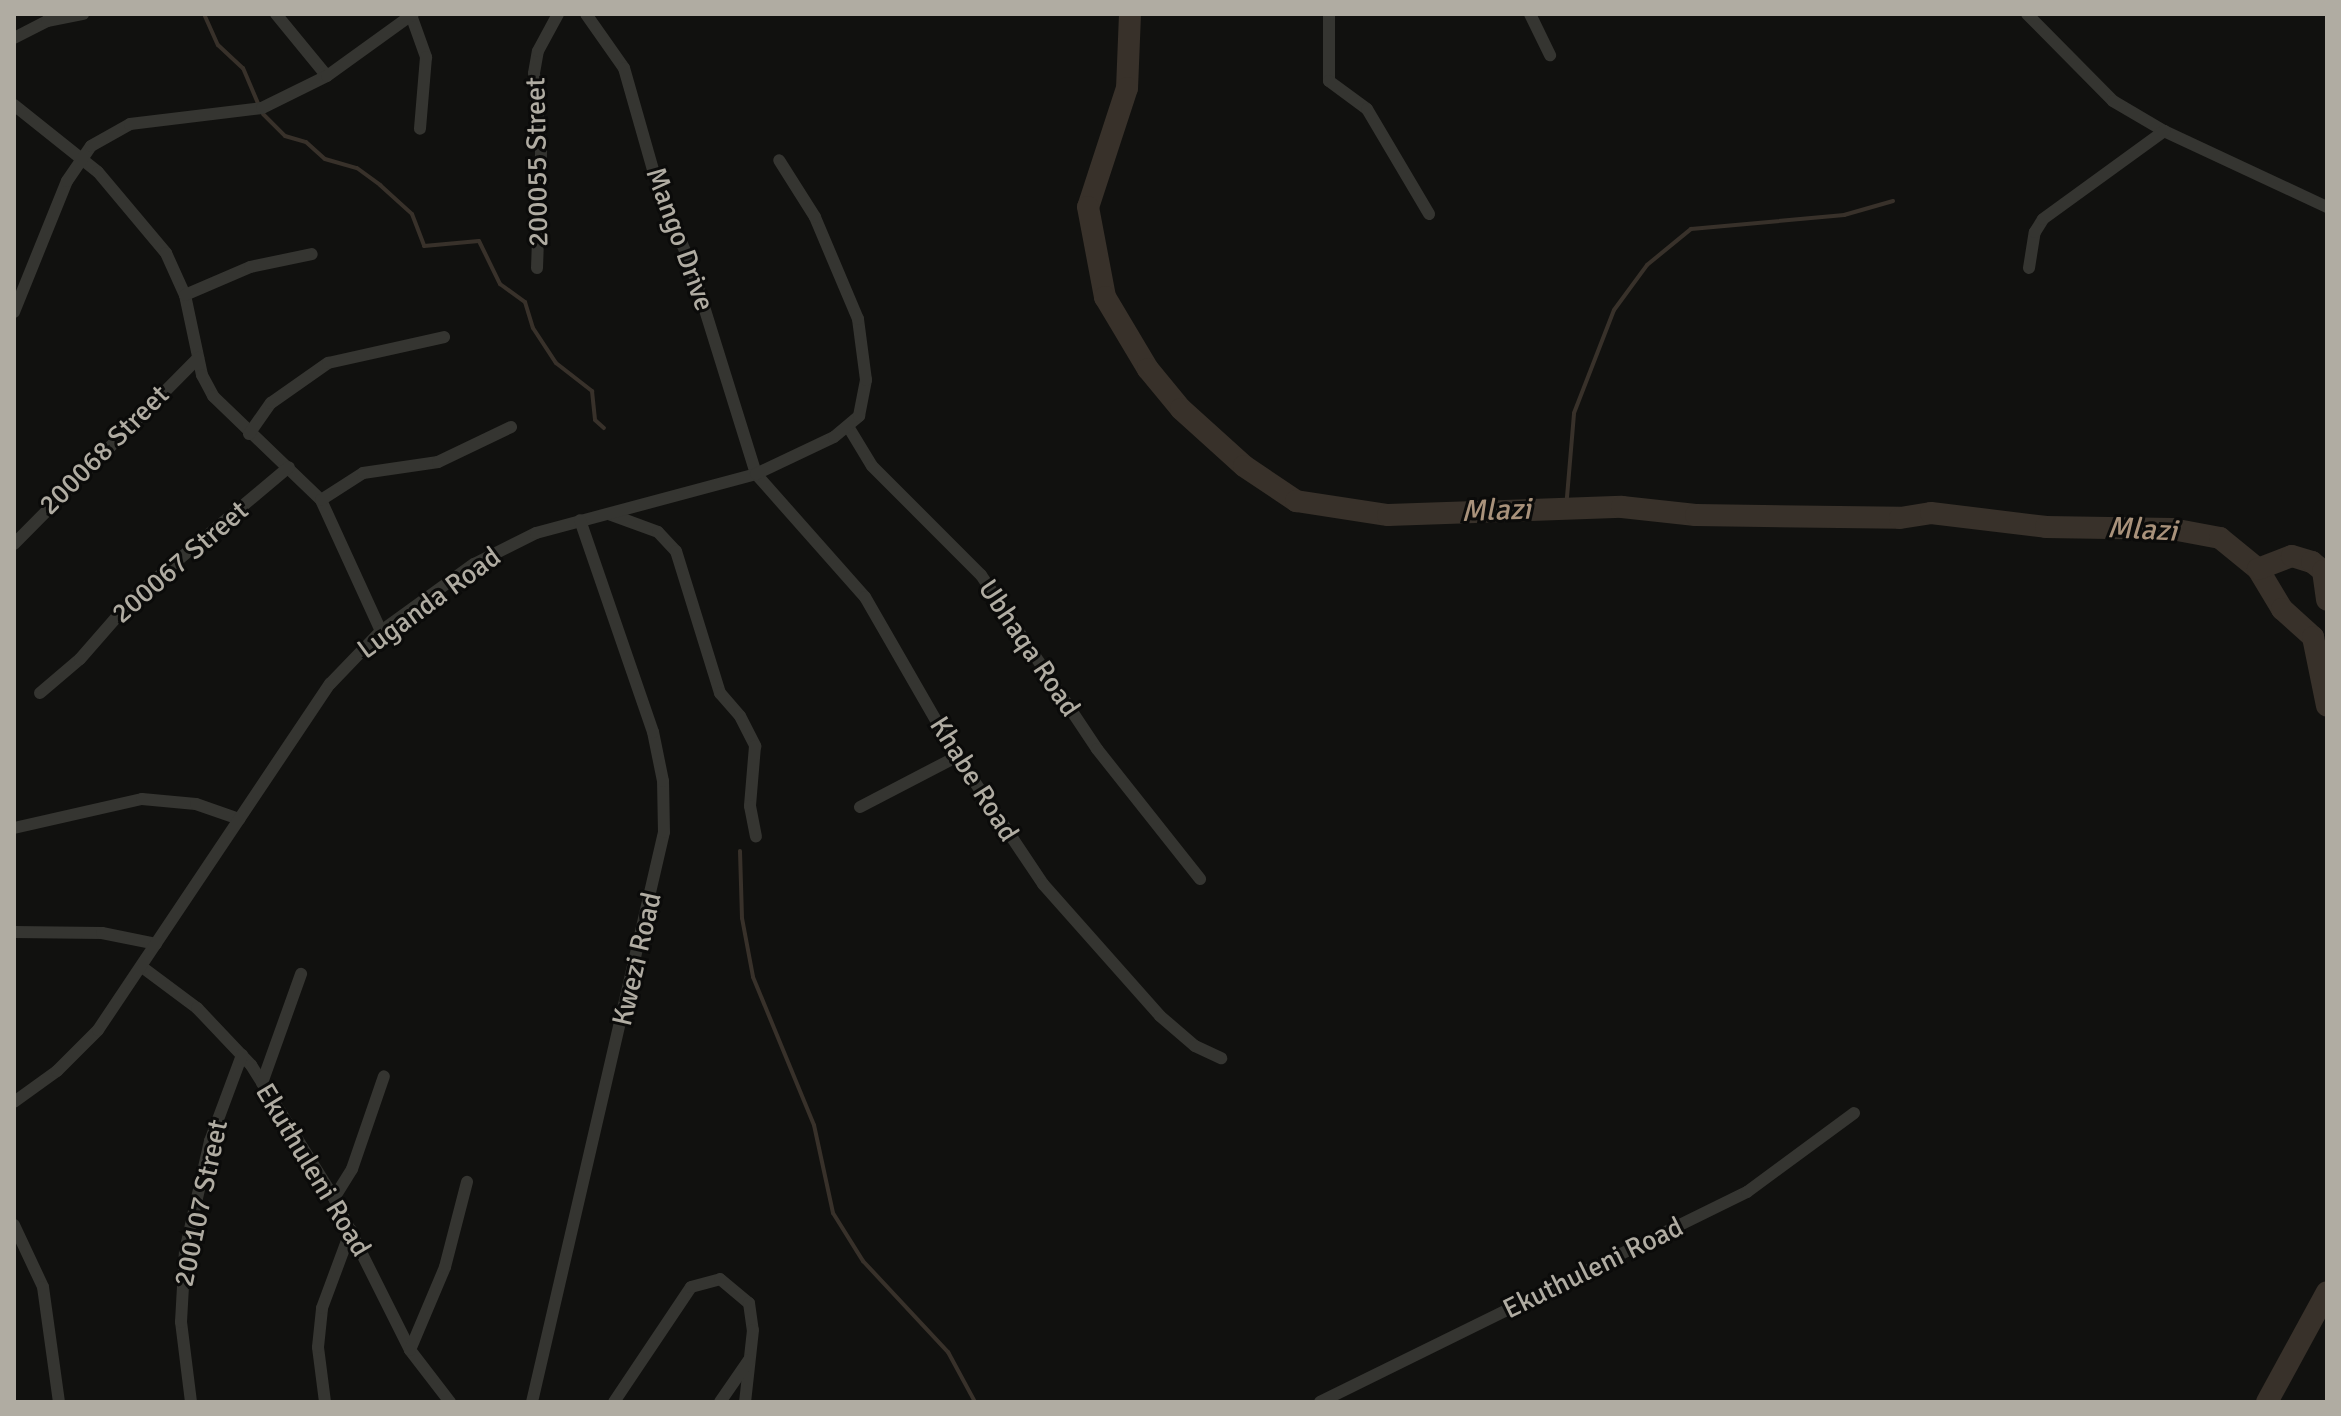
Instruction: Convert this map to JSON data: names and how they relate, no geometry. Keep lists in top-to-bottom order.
{
  "streets": {
    "street": [
      "200055 Street",
      "Mango Drive",
      "200068 Street",
      "200067 Street",
      "Luganda Road",
      "Ubhaqa Road",
      "Khabe Road",
      "Kwezi Road",
      "Ekuthuleni Road",
      "200107 Street"
    ]
  },
  "crossings": [
    ["Mango Drive", "Luganda Road"],
    ["Mango Drive", "Khabe Road"],
    ["Luganda Road", "Ubhaqa Road"],
    ["Luganda Road", "Khabe Road"],
    ["Luganda Road", "Kwezi Road"],
    ["Luganda Road", "Ekuthuleni Road"],
    ["Ekuthuleni Road", "200107 Street"]
  ],
  "water": ["Mlazi"]
}
